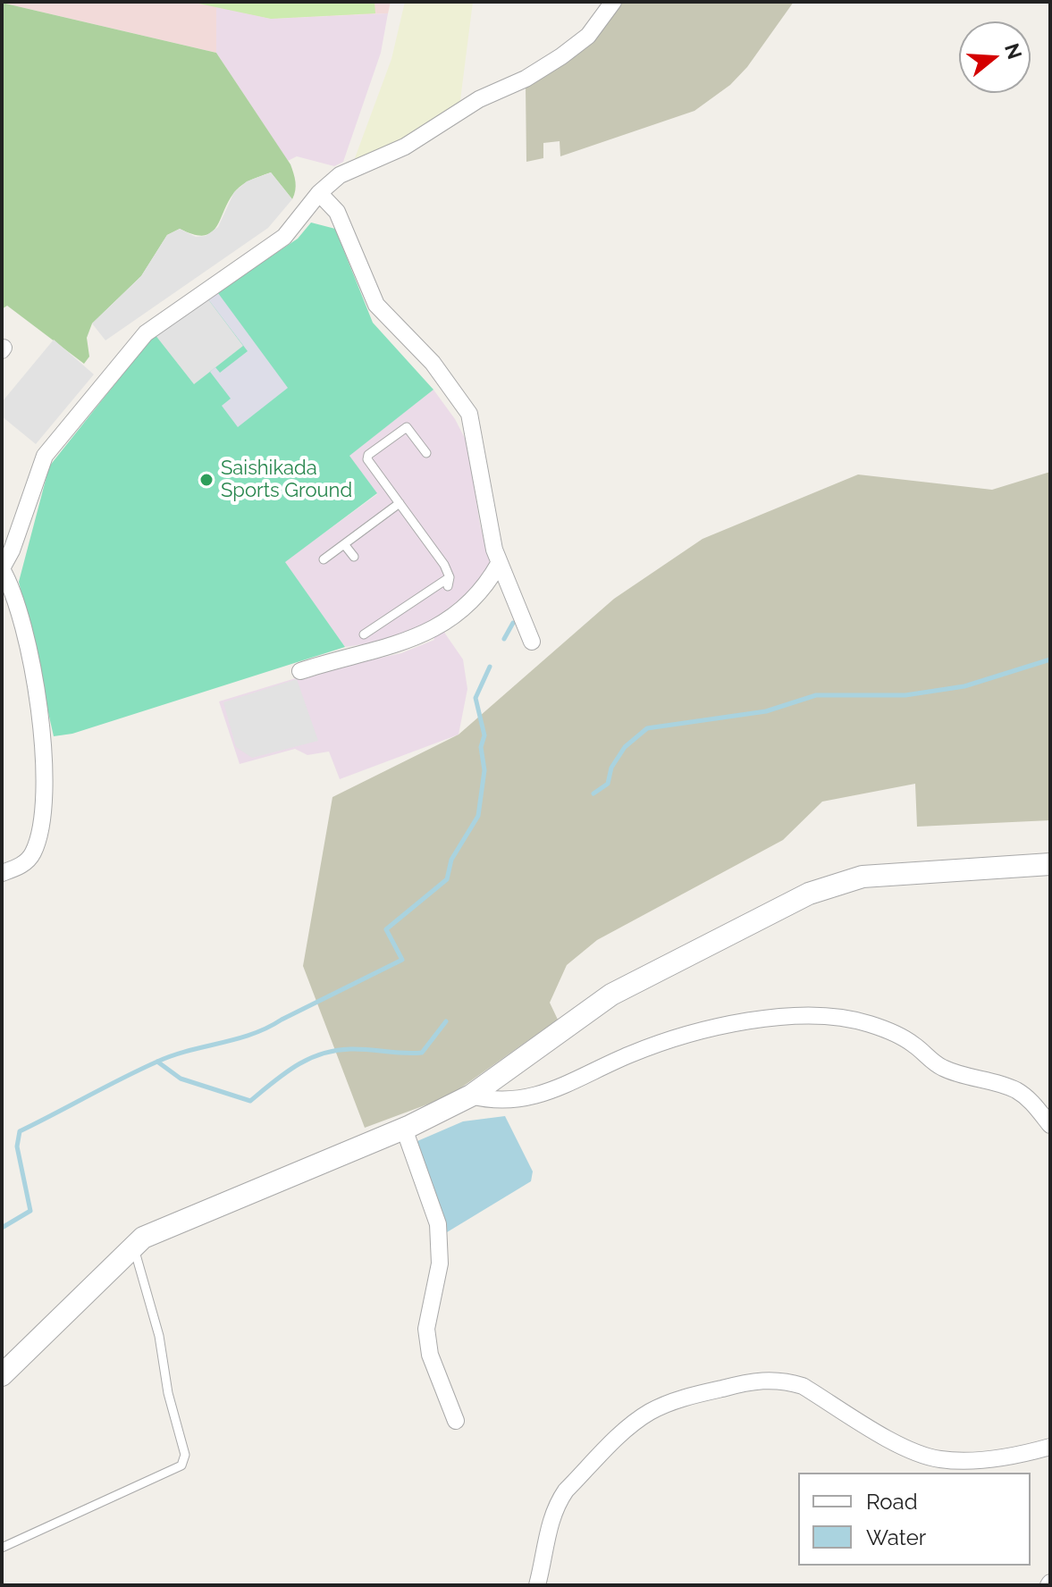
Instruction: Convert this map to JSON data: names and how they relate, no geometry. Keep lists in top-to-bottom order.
{
  "places": ["Saishikada Sports Ground"],
  "legend": ["Road", "Water"],
  "north": "right"
}
